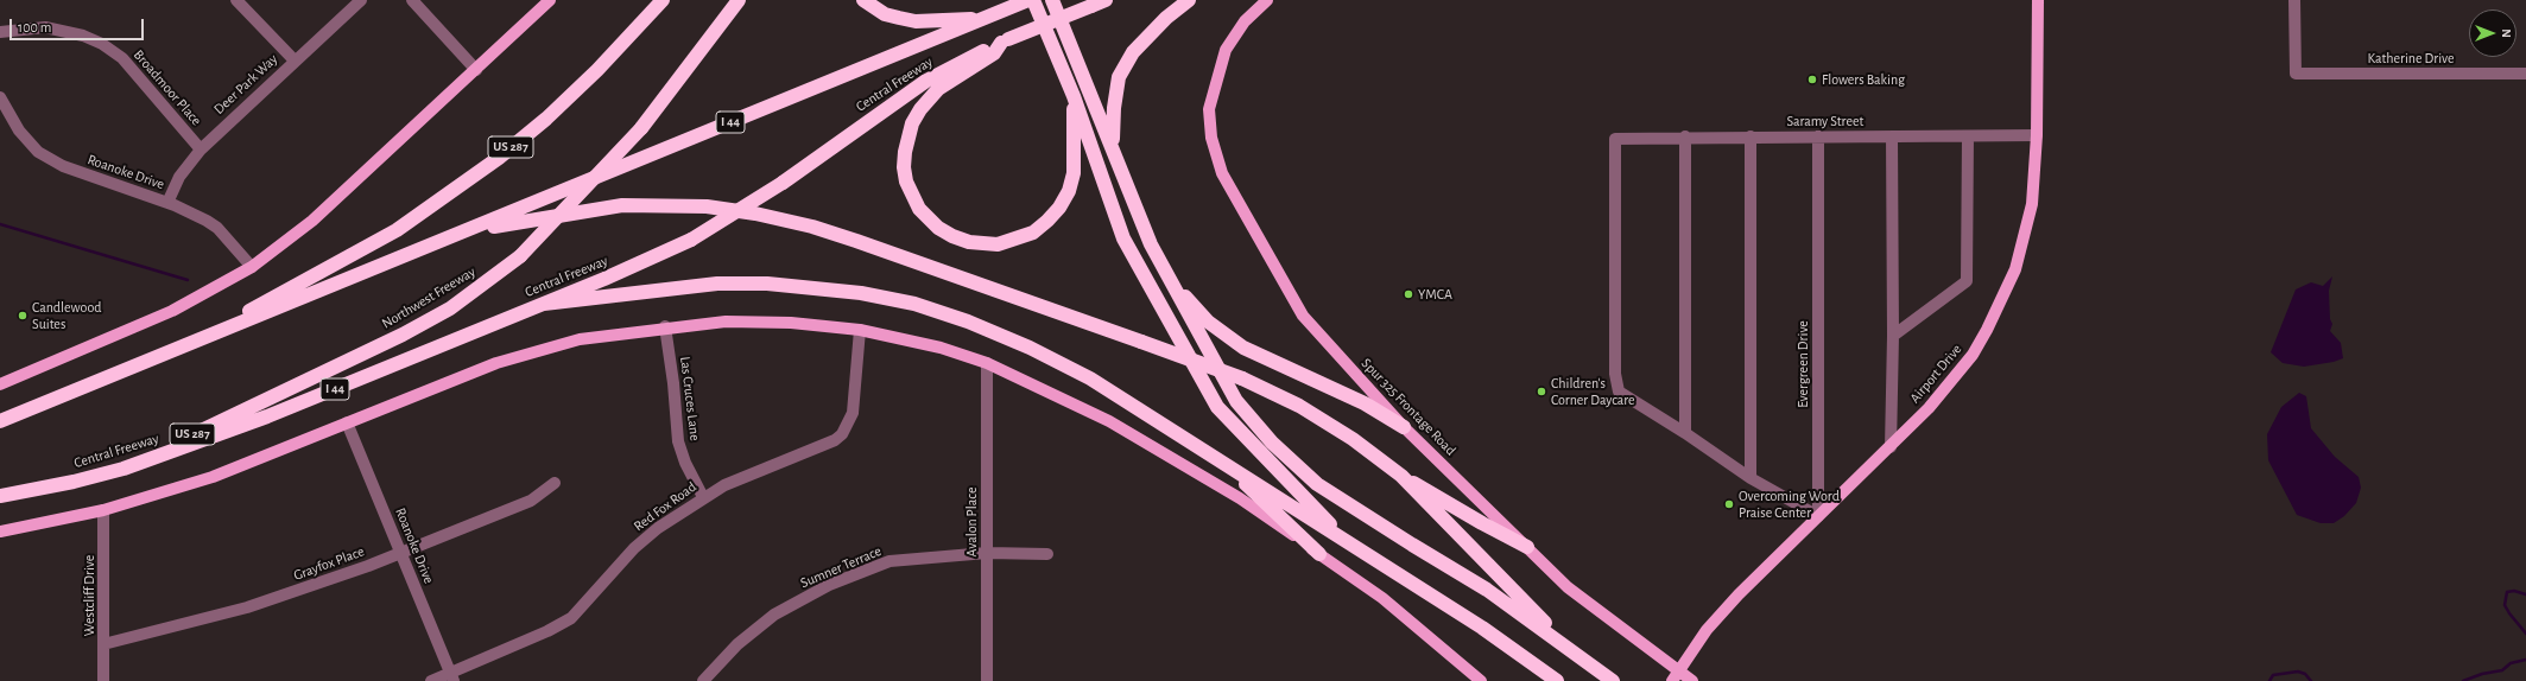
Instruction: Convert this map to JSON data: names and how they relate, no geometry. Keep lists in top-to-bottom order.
{
  "streets": {
    "highway": [
      "Central Freeway",
      "I 44",
      "US 287",
      "Northwest Freeway"
    ],
    "main road": ["Airport Drive", "Spur 325 Frontage Road"],
    "street": [
      "Katherine Drive",
      "Deer Park Way",
      "Broadmoor Place",
      "Saramy Street",
      "Roanoke Drive",
      "Evergreen Drive",
      "Las Cruces Lane",
      "Red Fox Road",
      "Avalon Place",
      "Grayfox Place",
      "Sumner Terrace",
      "Westcliff Drive"
    ]
  },
  "crossings": [
    ["Deer Park Way", "Broadmoor Place"],
    ["Deer Park Way", "Roanoke Drive"],
    ["Central Freeway", "US 287"],
    ["Central Freeway", "Northwest Freeway"],
    ["Saramy Street", "Evergreen Drive"],
    ["Saramy Street", "Airport Drive"],
    ["Roanoke Drive", "Red Fox Road"],
    ["Roanoke Drive", "Grayfox Place"],
    ["Evergreen Drive", "Airport Drive"],
    ["Airport Drive", "Spur 325 Frontage Road"],
    ["Las Cruces Lane", "Red Fox Road"],
    ["Avalon Place", "Sumner Terrace"],
    ["Grayfox Place", "Westcliff Drive"]
  ],
  "places": [
    "Flowers Baking",
    "YMCA",
    "Candlewood Suites",
    "Children's Corner Daycare",
    "Overcoming Word Praise Center"
  ],
  "scale_bar": "100 m",
  "north": "right"
}
